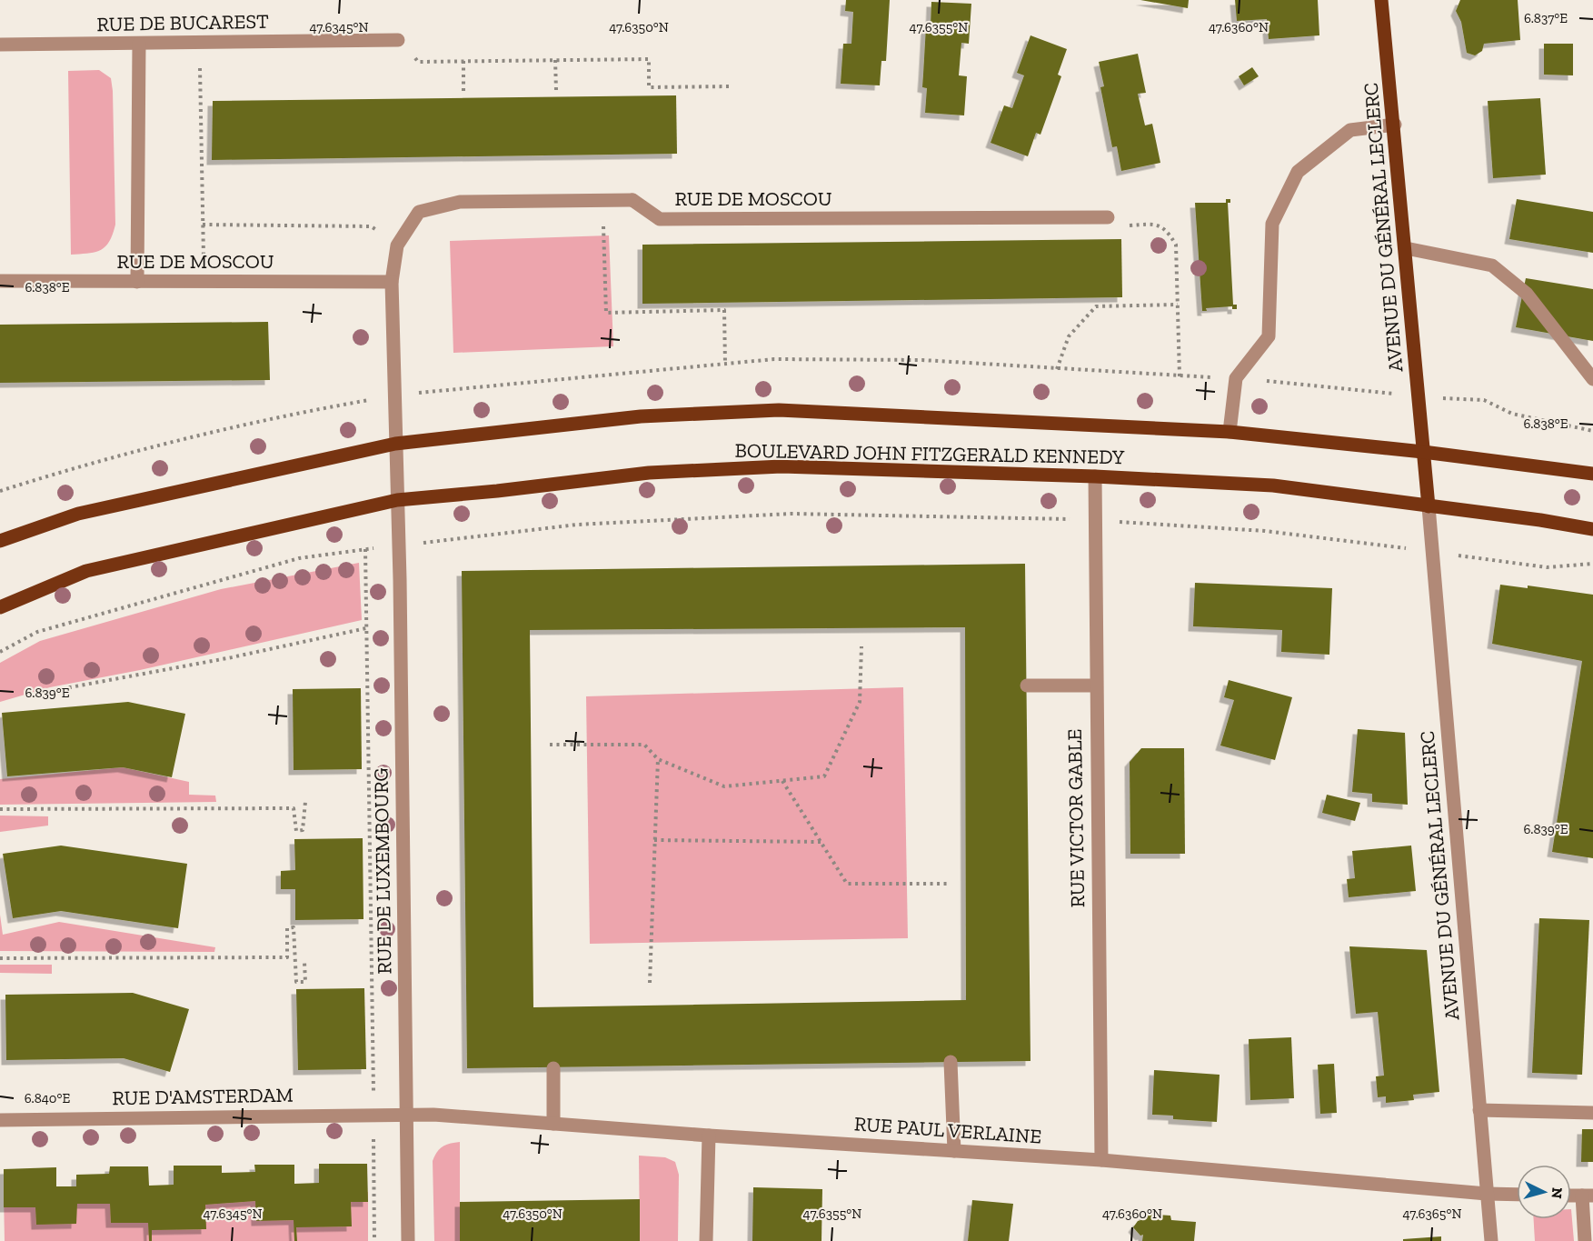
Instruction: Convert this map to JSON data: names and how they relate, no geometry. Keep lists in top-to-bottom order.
{
  "streets": {
    "main road": ["AVENUE DU GÉNÉRAL LECLERC", "BOULEVARD JOHN FITZGERALD KENNEDY"],
    "street": [
      "RUE DE BUCAREST",
      "RUE DE MOSCOU",
      "RUE VICTOR GABLE",
      "RUE DE LUXEMBOURG",
      "RUE D'AMSTERDAM",
      "RUE PAUL VERLAINE"
    ]
  },
  "crossings": [
    ["RUE DE MOSCOU", "BOULEVARD JOHN FITZGERALD KENNEDY"],
    ["AVENUE DU GÉNÉRAL LECLERC", "BOULEVARD JOHN FITZGERALD KENNEDY"],
    ["AVENUE DU GÉNÉRAL LECLERC", "RUE PAUL VERLAINE"],
    ["BOULEVARD JOHN FITZGERALD KENNEDY", "RUE VICTOR GABLE"],
    ["BOULEVARD JOHN FITZGERALD KENNEDY", "RUE DE LUXEMBOURG"],
    ["RUE VICTOR GABLE", "RUE PAUL VERLAINE"],
    ["RUE DE LUXEMBOURG", "RUE D'AMSTERDAM"],
    ["RUE DE LUXEMBOURG", "RUE PAUL VERLAINE"],
    ["RUE D'AMSTERDAM", "RUE PAUL VERLAINE"]
  ],
  "north": "right",
  "coordinates": [
    "6.837°E",
    "47.6345°N",
    "47.6350°N",
    "47.6355°N",
    "47.6360°N",
    "6.838°E",
    "6.839°E",
    "6.840°E",
    "47.6365°N"
  ]
}
